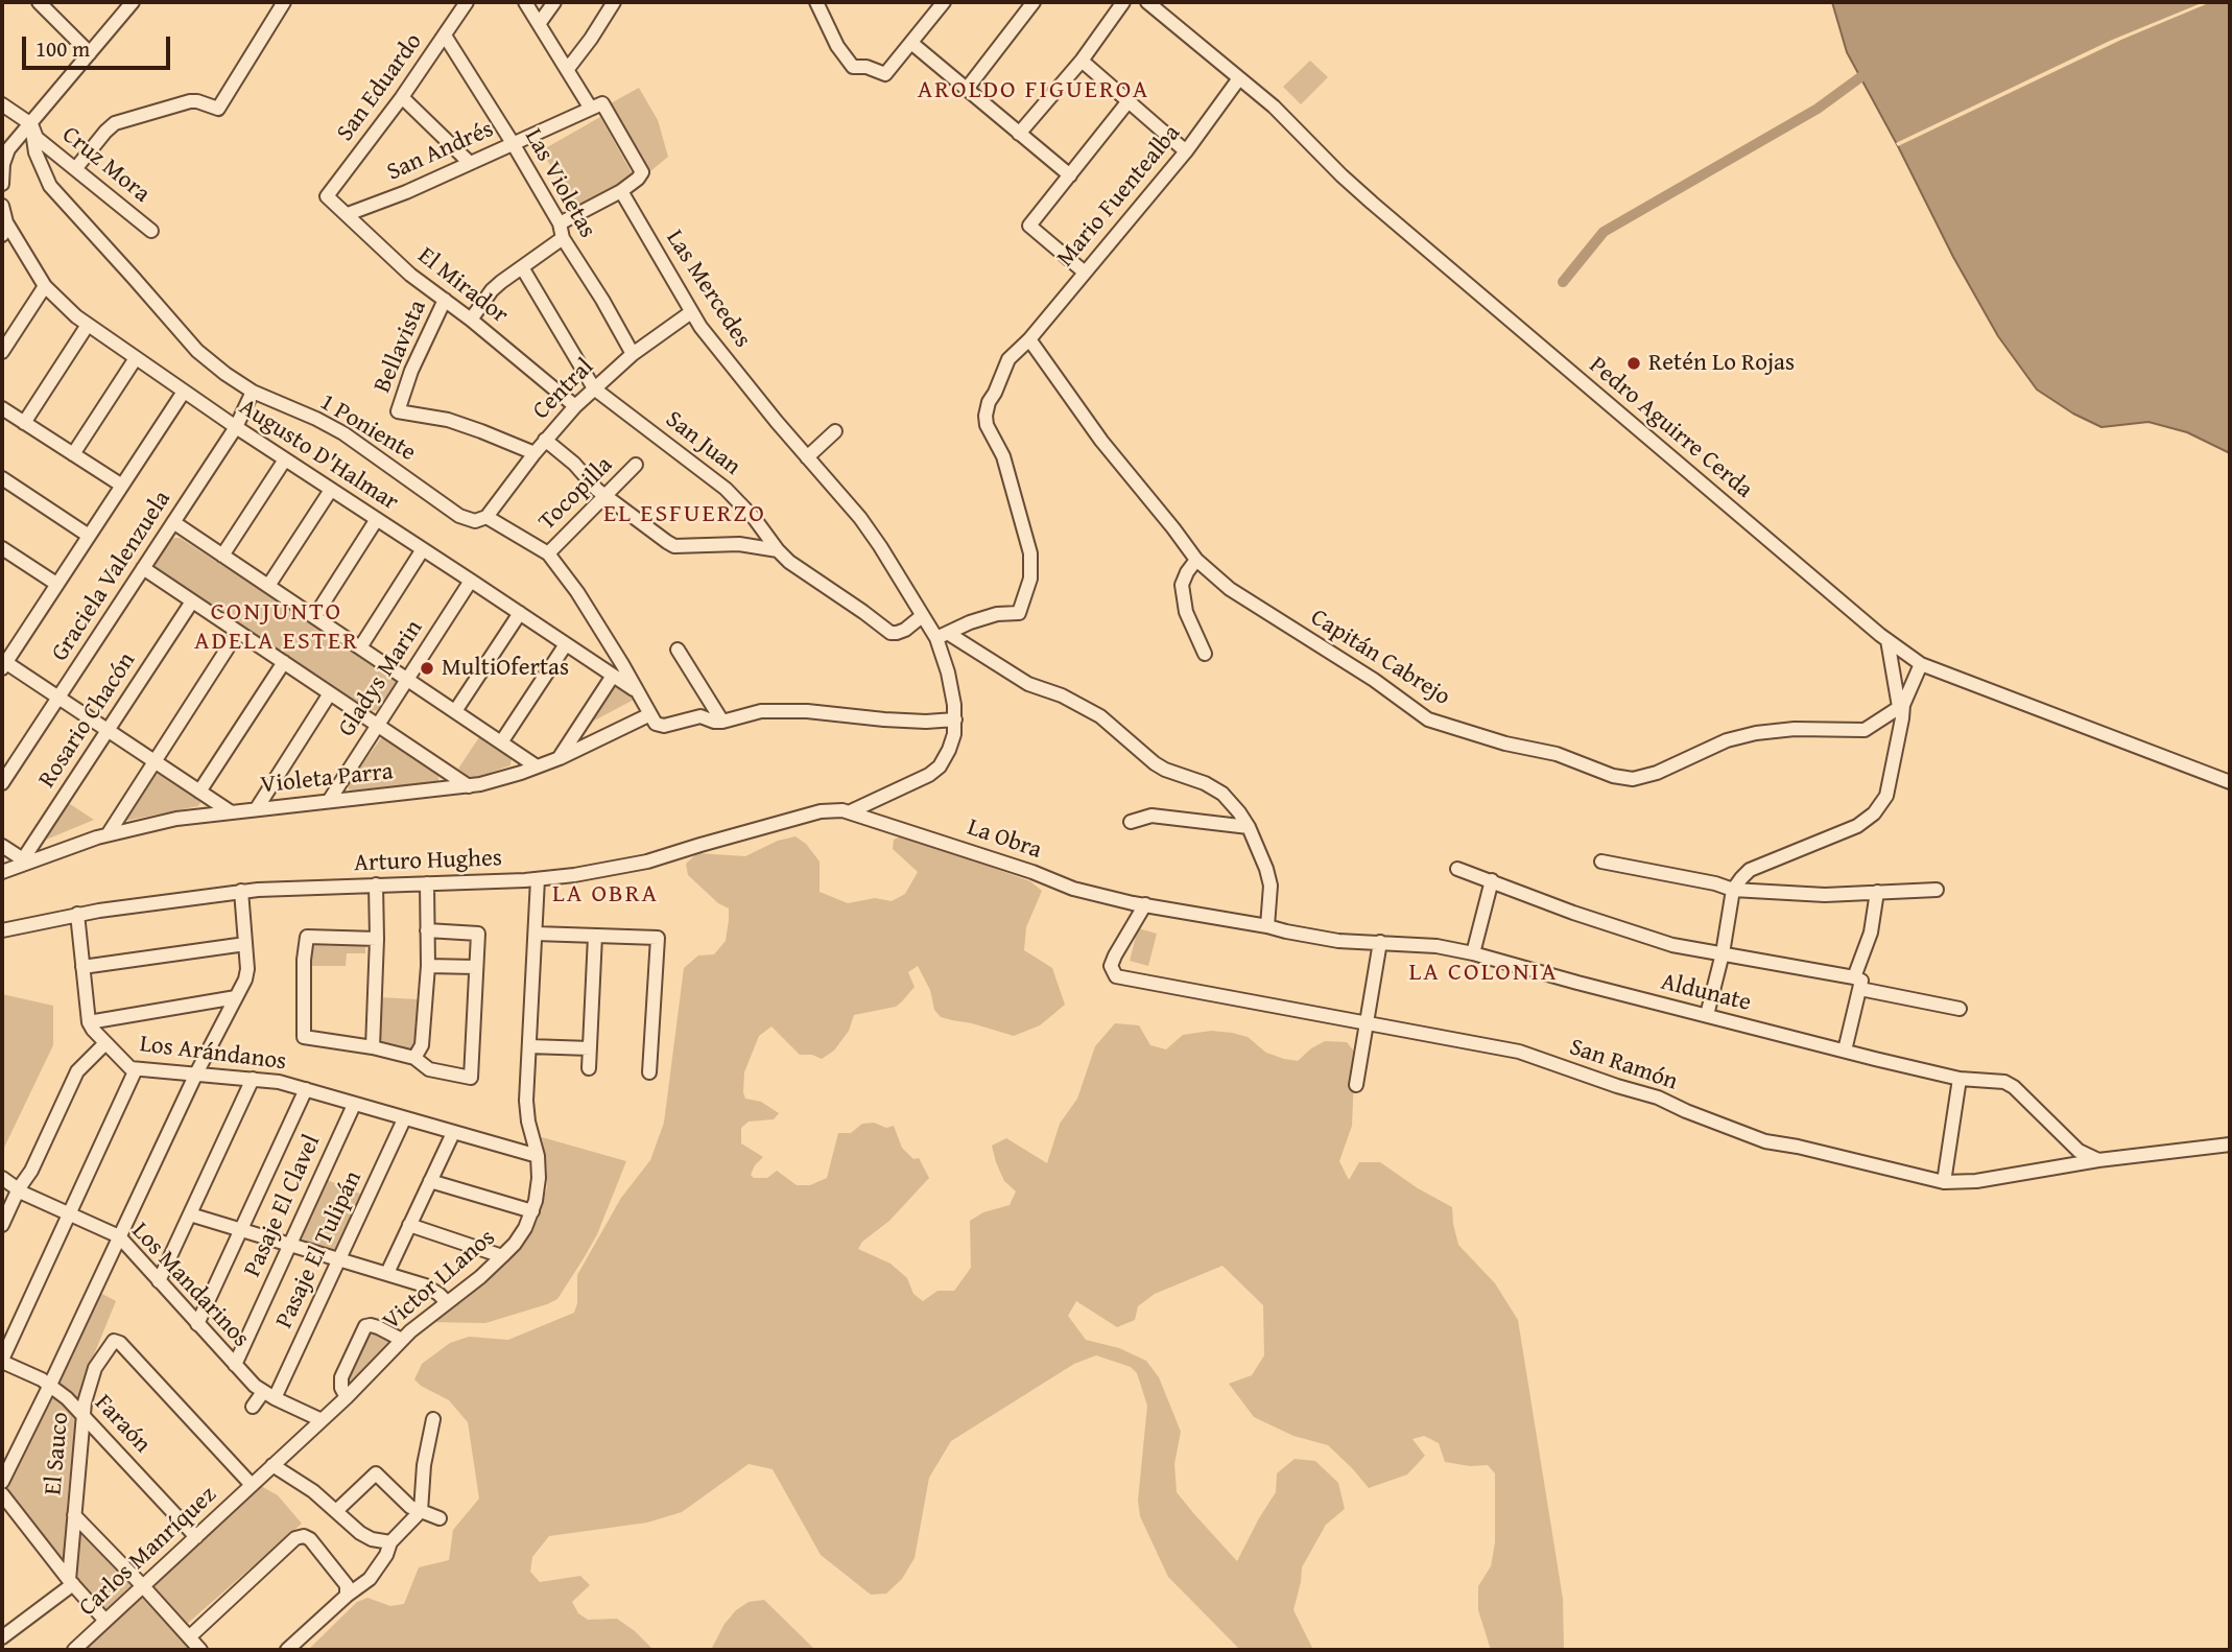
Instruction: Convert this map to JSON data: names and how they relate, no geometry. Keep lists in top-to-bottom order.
{
  "streets": {
    "street": [
      "San Eduardo",
      "San Andrés",
      "Cruz Mora",
      "Las Violetas",
      "Mario Fuentealba",
      "El Mirador",
      "Las Mercedes",
      "Bellavista",
      "Central",
      "1 Poniente",
      "Pedro Aguirre Cerda",
      "San Juan",
      "Augusto D'Halmar",
      "Tocopilla",
      "Graciela Valenzuela",
      "Capitán Cabrejo",
      "Gladys Marin",
      "Rosario Chacón",
      "Violeta Parra",
      "La Obra",
      "Arturo Hughes",
      "Aldunate",
      "Los Arándanos",
      "San Ramón",
      "Pasaje El Clavel",
      "Pasaje El Tulipán",
      "Victor LLanos",
      "Los Mandarinos",
      "Faraón",
      "El Sauco",
      "Carlos Manríquez"
    ]
  },
  "crossings": [
    ["San Eduardo", "Las Violetas"],
    ["San Eduardo", "El Mirador"],
    ["San Andrés", "Las Violetas"],
    ["San Andrés", "El Mirador"],
    ["Cruz Mora", "1 Poniente"],
    ["Las Violetas", "Central"],
    ["Mario Fuentealba", "Las Mercedes"],
    ["Mario Fuentealba", "Pedro Aguirre Cerda"],
    ["Mario Fuentealba", "Capitán Cabrejo"],
    ["El Mirador", "Bellavista"],
    ["El Mirador", "Central"],
    ["Las Mercedes", "Central"],
    ["Las Mercedes", "San Juan"],
    ["Las Mercedes", "Aldunate"],
    ["Bellavista", "Central"],
    ["Central", "1 Poniente"],
    ["Central", "San Juan"],
    ["1 Poniente", "Augusto D'Halmar"],
    ["1 Poniente", "Tocopilla"],
    ["1 Poniente", "Graciela Valenzuela"],
    ["1 Poniente", "Violeta Parra"],
    ["Augusto D'Halmar", "Graciela Valenzuela"],
    ["Augusto D'Halmar", "Gladys Marin"],
    ["Gladys Marin", "Violeta Parra"],
    ["Rosario Chacón", "Violeta Parra"],
    ["La Obra", "Arturo Hughes"],
    ["La Obra", "Aldunate"],
    ["La Obra", "San Ramón"],
    ["Arturo Hughes", "Victor LLanos"],
    ["Aldunate", "San Ramón"],
    ["Los Arándanos", "Pasaje El Clavel"],
    ["Los Arándanos", "Pasaje El Tulipán"],
    ["Los Arándanos", "Victor LLanos"],
    ["Pasaje El Clavel", "Los Mandarinos"],
    ["Pasaje El Tulipán", "Los Mandarinos"],
    ["Victor LLanos", "Los Mandarinos"],
    ["Victor LLanos", "El Sauco"],
    ["Victor LLanos", "Carlos Manríquez"],
    ["Faraón", "El Sauco"],
    ["Faraón", "Carlos Manríquez"],
    ["El Sauco", "Carlos Manríquez"]
  ],
  "districts": [
    "AROLDO FIGUEROA",
    "EL ESFUERZO",
    "CONJUNTO ADELA ESTER",
    "LA OBRA",
    "LA COLONIA"
  ],
  "places": ["Retén Lo Rojas", "MultiOfertas"],
  "scale_bar": "100 m"
}
